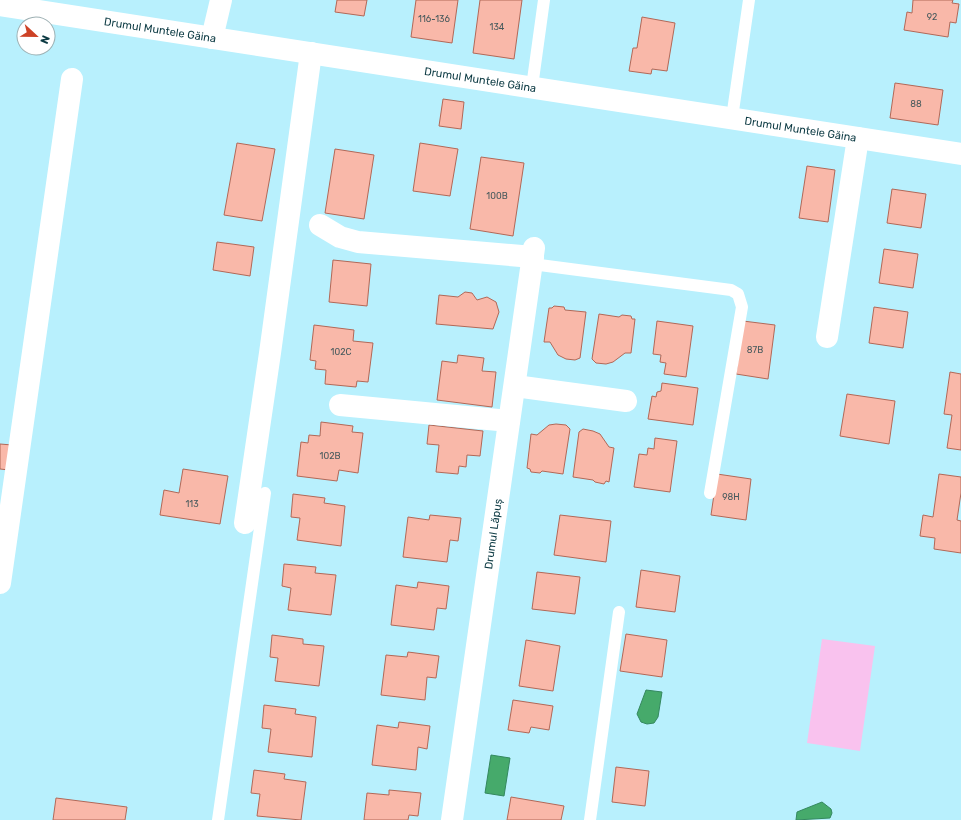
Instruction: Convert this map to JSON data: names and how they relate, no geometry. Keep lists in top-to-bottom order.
{
  "streets": {
    "street": ["Drumul Muntele Găina", "Drumul Lăpuș"]
  },
  "house_numbers": [
    "92",
    "116-136",
    "134",
    "88",
    "100B",
    "87B",
    "102C",
    "102B",
    "98H",
    "113"
  ],
  "north": "right"
}
